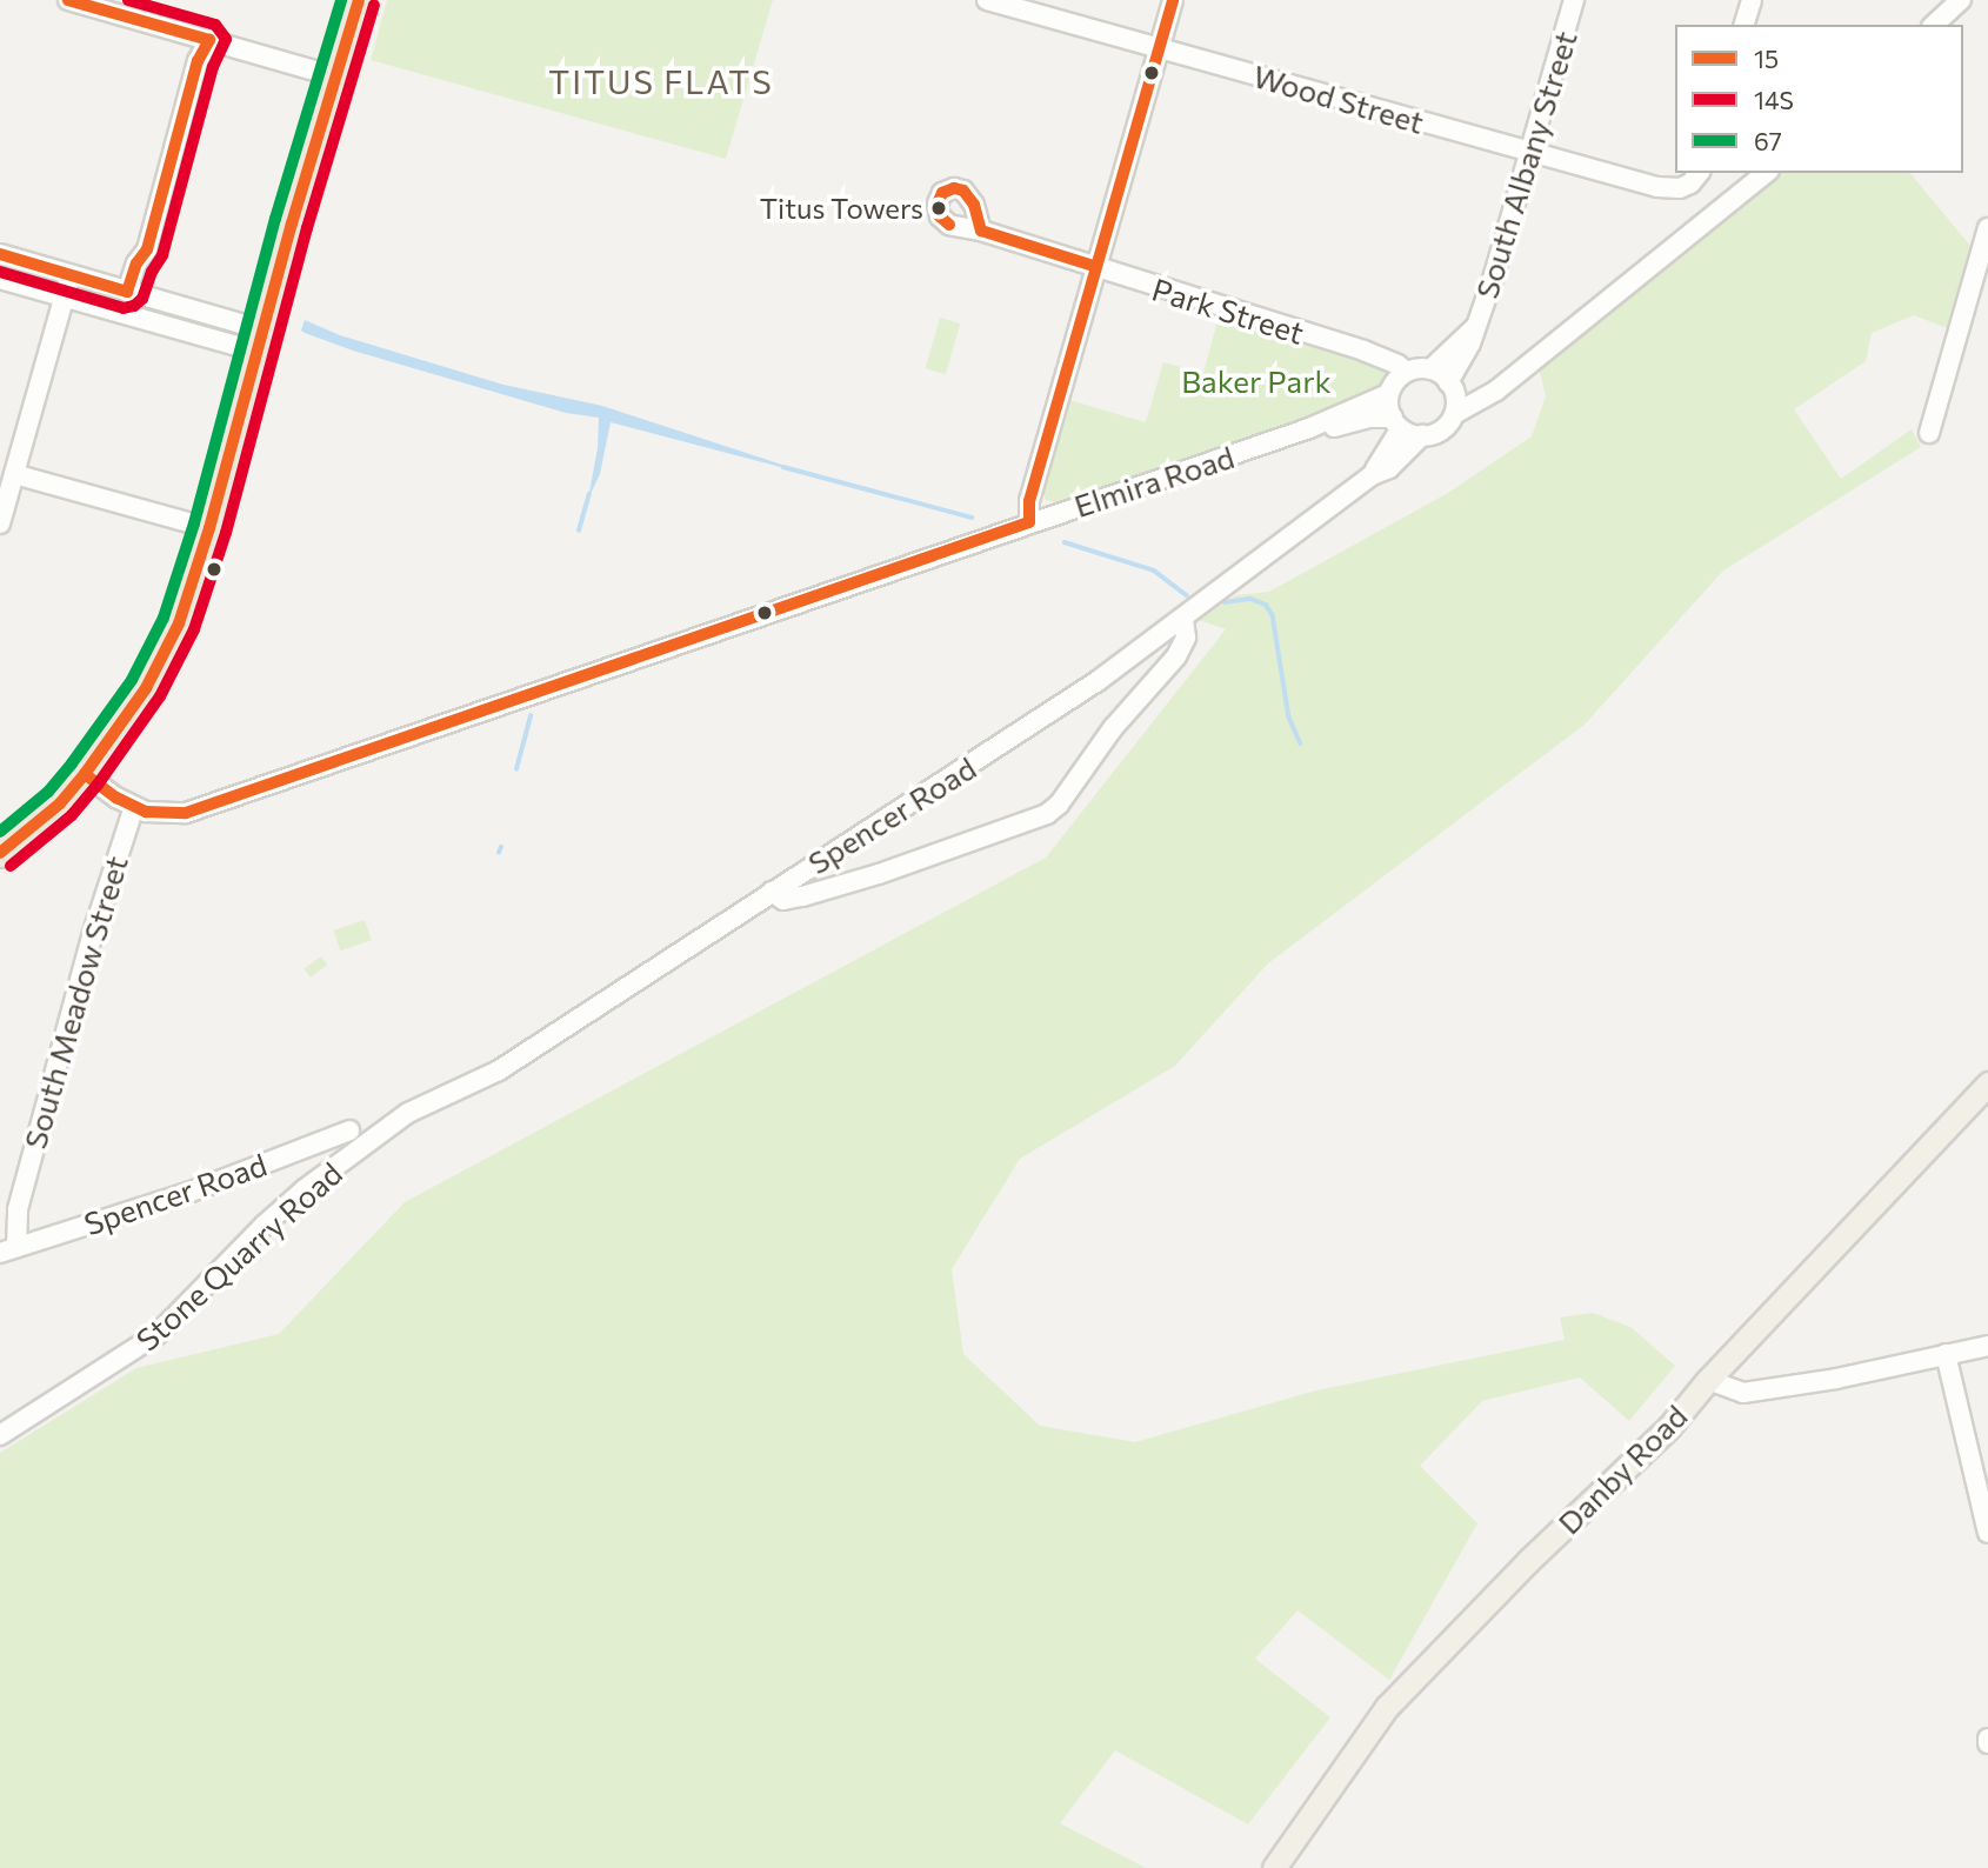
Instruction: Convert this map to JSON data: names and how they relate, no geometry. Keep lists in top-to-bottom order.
{
  "streets": {
    "main road": ["Danby Road"],
    "street": [
      "Wood Street",
      "South Albany Street",
      "Park Street",
      "Elmira Road",
      "Spencer Road",
      "South Meadow Street",
      "Stone Quarry Road"
    ]
  },
  "crossings": [
    ["Wood Street", "South Albany Street"],
    ["South Albany Street", "Park Street"],
    ["South Albany Street", "Elmira Road"],
    ["South Albany Street", "Spencer Road"],
    ["Park Street", "Elmira Road"],
    ["Park Street", "Spencer Road"],
    ["Elmira Road", "Spencer Road"],
    ["Elmira Road", "South Meadow Street"],
    ["Spencer Road", "South Meadow Street"],
    ["Spencer Road", "Stone Quarry Road"]
  ],
  "districts": ["TITUS FLATS"],
  "parks": ["Baker Park"],
  "places": ["Titus Towers"],
  "lines": ["transit line 15", "transit line 14S", "transit line 67"],
  "legend": ["15", "14S", "67"]
}
